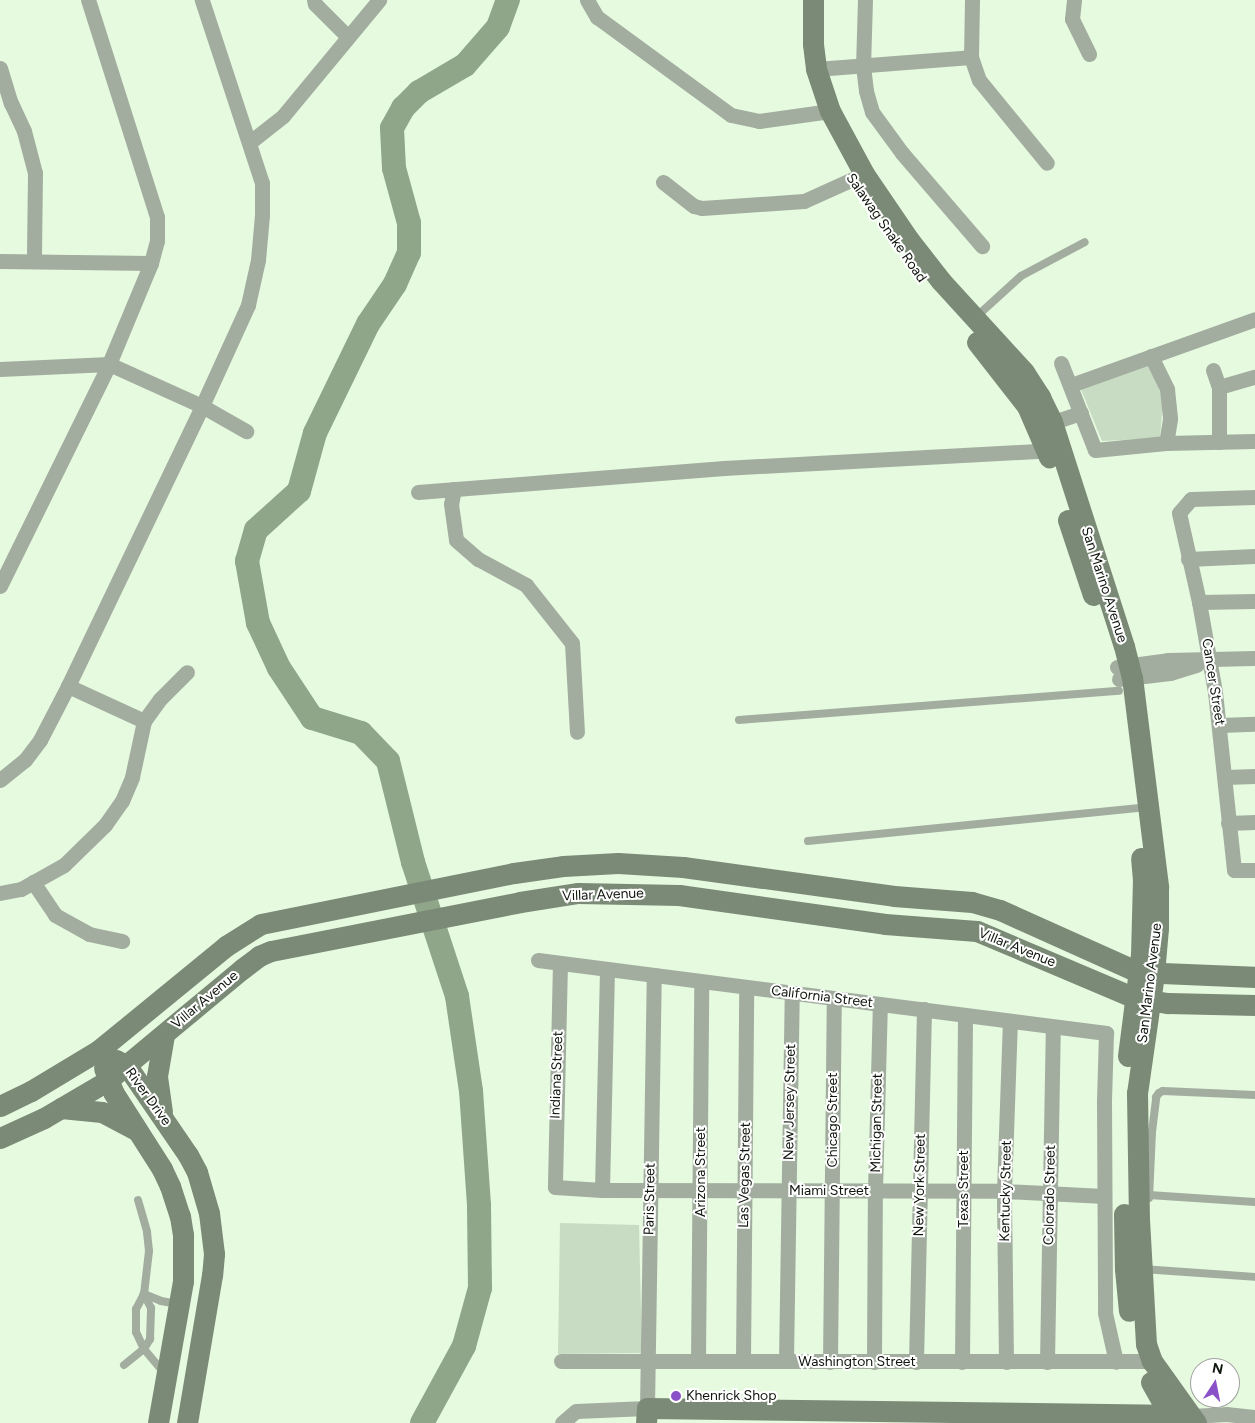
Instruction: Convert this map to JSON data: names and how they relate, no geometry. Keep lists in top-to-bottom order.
{
  "streets": {
    "main road": [
      "Salawag Snake Road",
      "San Marino Avenue",
      "Villar Avenue",
      "River Drive"
    ],
    "street": [
      "Cancer Street",
      "California Street",
      "Indiana Street",
      "New Jersey Street",
      "Chicago Street",
      "Michigan Street",
      "Arizona Street",
      "Las Vegas Street",
      "New York Street",
      "Texas Street",
      "Miami Street",
      "Kentucky Street",
      "Colorado Street",
      "Paris Street",
      "Washington Street"
    ]
  },
  "crossings": [
    ["Salawag Snake Road", "San Marino Avenue"],
    ["San Marino Avenue", "Villar Avenue"],
    ["San Marino Avenue", "California Street"],
    ["San Marino Avenue", "Miami Street"],
    ["San Marino Avenue", "Washington Street"],
    ["Villar Avenue", "River Drive"],
    ["California Street", "Indiana Street"],
    ["California Street", "New Jersey Street"],
    ["California Street", "Chicago Street"],
    ["California Street", "Michigan Street"],
    ["California Street", "Arizona Street"],
    ["California Street", "Las Vegas Street"],
    ["California Street", "New York Street"],
    ["California Street", "Texas Street"],
    ["California Street", "Miami Street"],
    ["California Street", "Kentucky Street"],
    ["California Street", "Colorado Street"],
    ["California Street", "Paris Street"],
    ["Indiana Street", "Miami Street"],
    ["New Jersey Street", "Miami Street"],
    ["New Jersey Street", "Washington Street"],
    ["Chicago Street", "Miami Street"],
    ["Chicago Street", "Washington Street"],
    ["Michigan Street", "Miami Street"],
    ["Michigan Street", "Washington Street"],
    ["Arizona Street", "Miami Street"],
    ["Arizona Street", "Washington Street"],
    ["Las Vegas Street", "Miami Street"],
    ["Las Vegas Street", "Washington Street"],
    ["New York Street", "Miami Street"],
    ["New York Street", "Washington Street"],
    ["Texas Street", "Miami Street"],
    ["Texas Street", "Washington Street"],
    ["Miami Street", "Kentucky Street"],
    ["Miami Street", "Colorado Street"],
    ["Miami Street", "Paris Street"],
    ["Kentucky Street", "Washington Street"],
    ["Colorado Street", "Washington Street"],
    ["Paris Street", "Washington Street"]
  ],
  "places": ["Khenrick Shop"],
  "north": "top"
}
